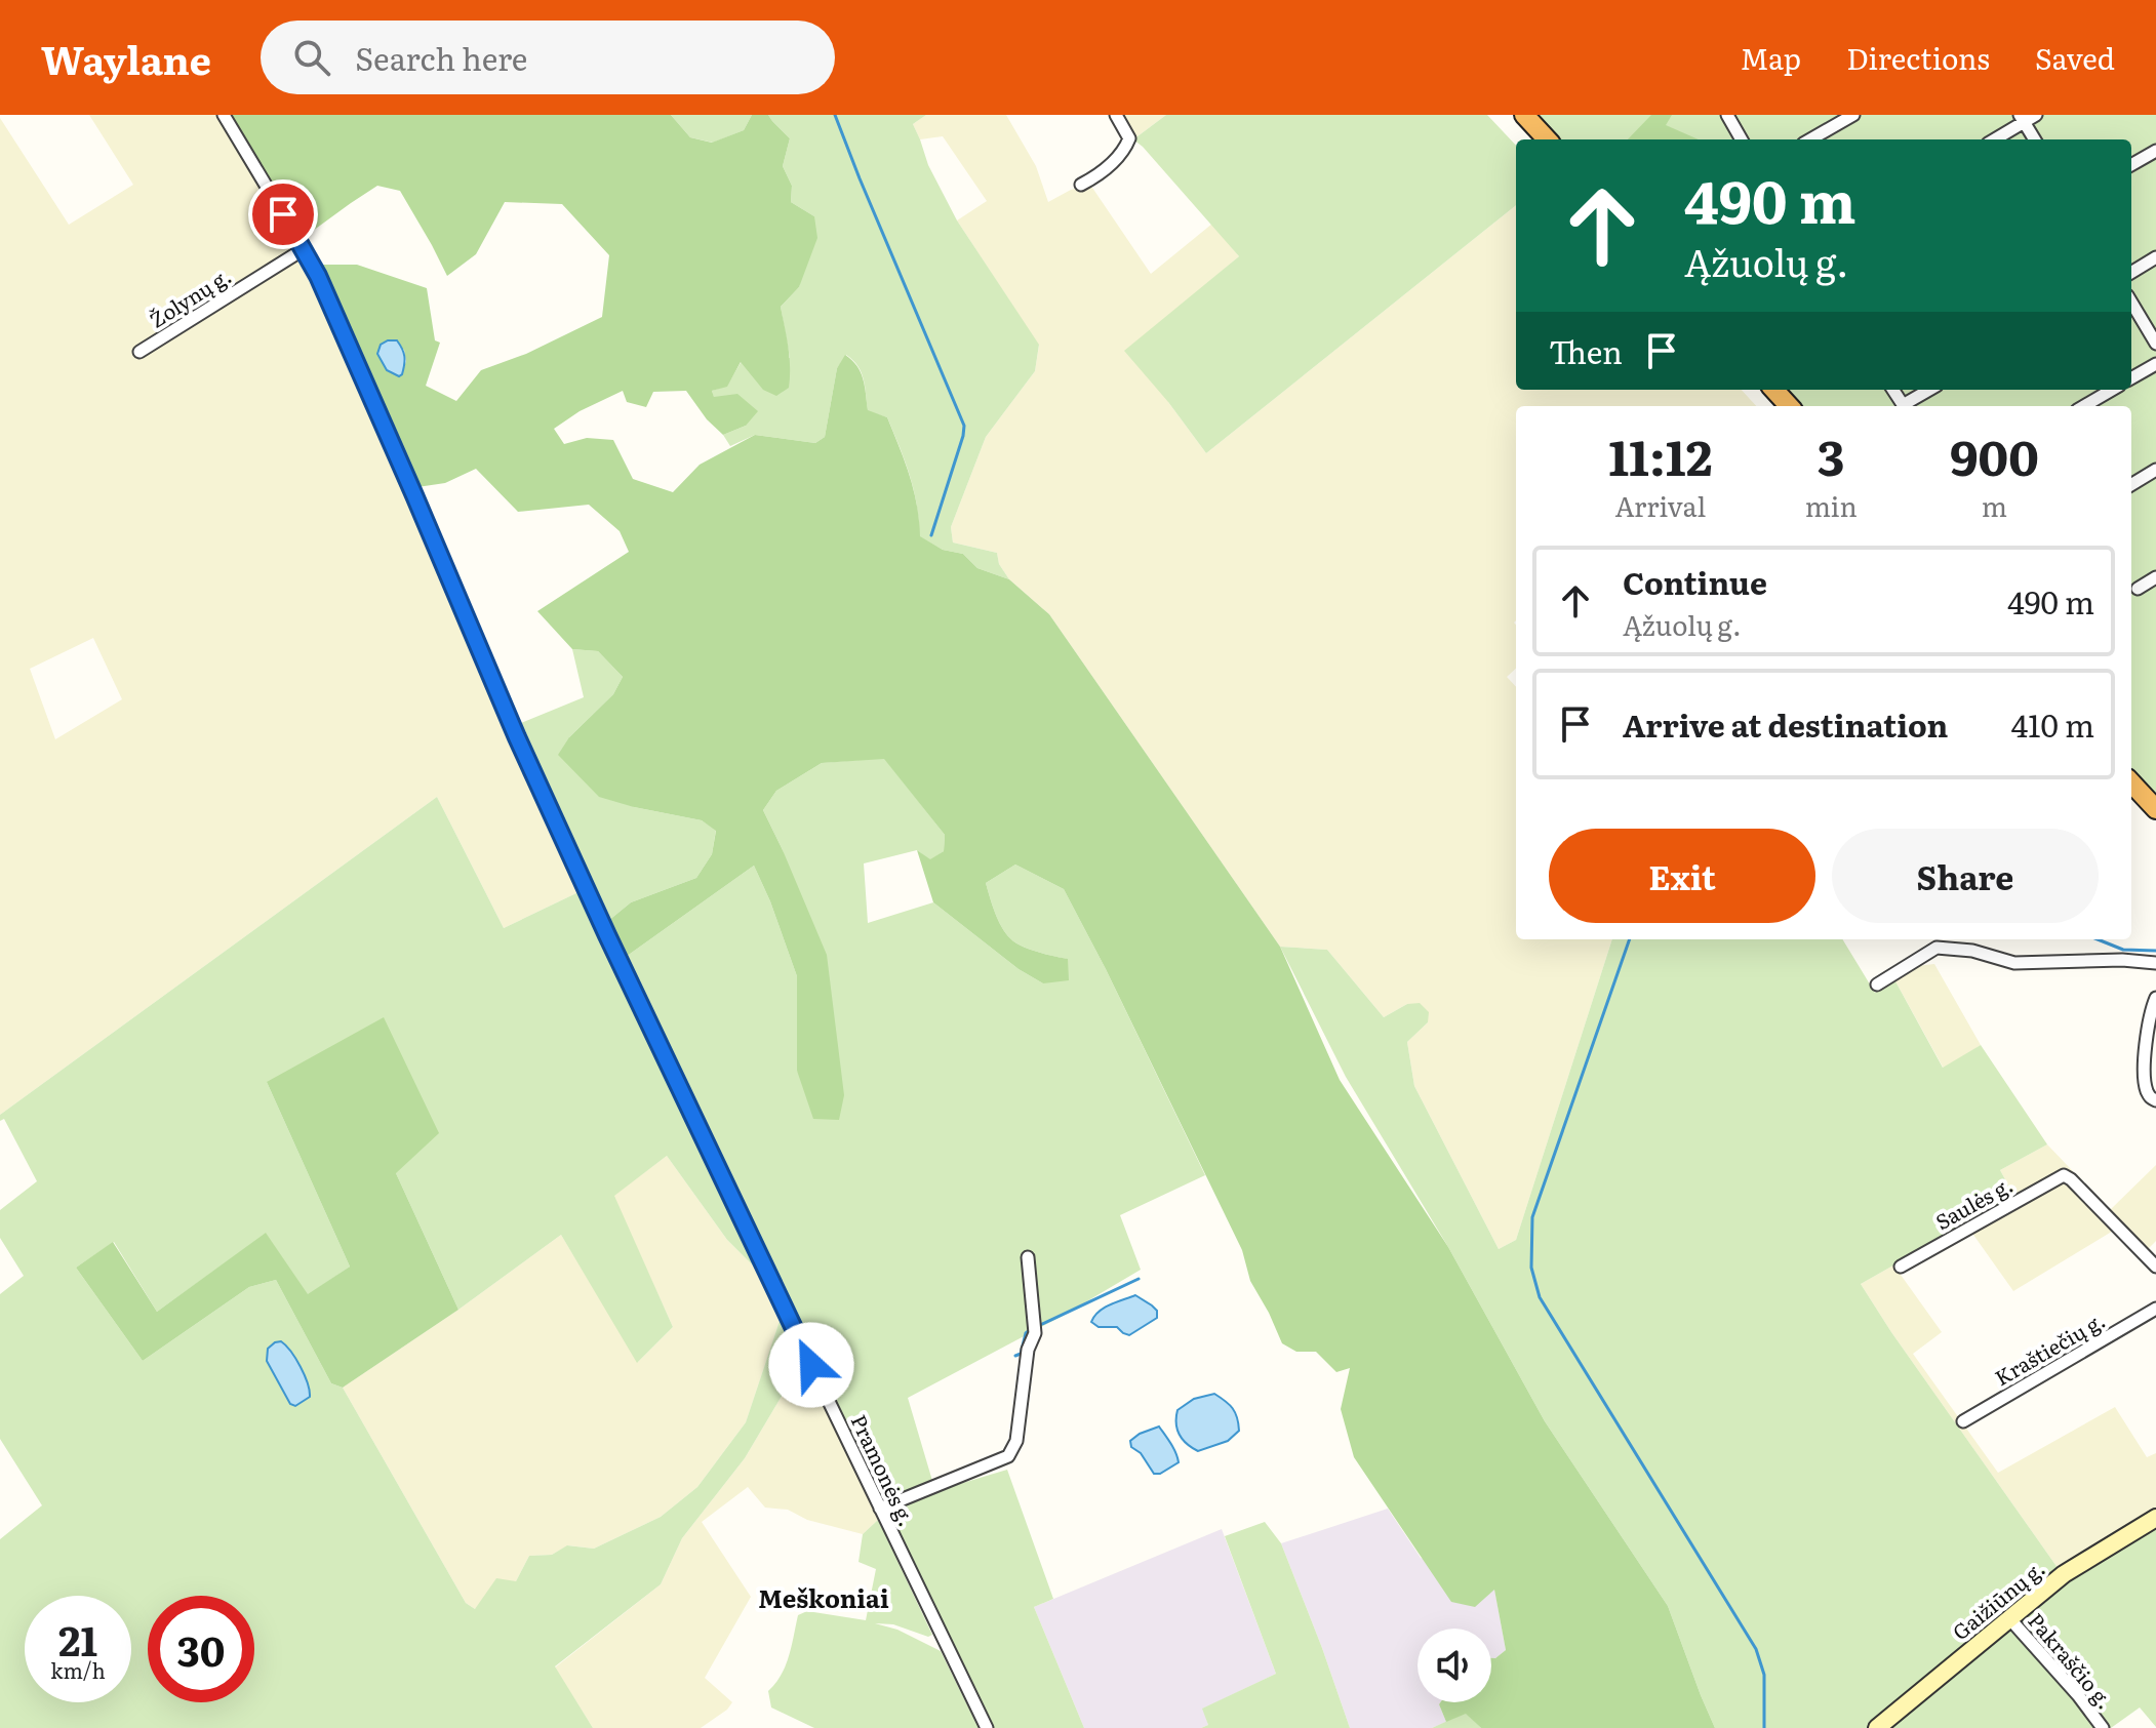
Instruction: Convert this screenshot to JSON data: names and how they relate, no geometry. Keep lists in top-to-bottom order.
{
  "streets": {
    "main road": ["Gaižiūnų g."],
    "street": [
      "Žolynų g.",
      "Saulės g.",
      "Kraštiečių g.",
      "Pramonės g.",
      "Pakraščio g."
    ]
  },
  "crossings": [
    ["Žolynų g.", "Pramonės g."],
    ["Gaižiūnų g.", "Pakraščio g."]
  ],
  "districts": ["Meškoniai"],
  "page": {
    "header": "Waylane",
    "search": "Search here",
    "nav": ["Map", "Directions", "Saved"],
    "turn": ["490 m", "Ąžuolų g."],
    "then": "Then",
    "eta": [
      "11:12",
      "Arrival",
      "3",
      "min",
      "900",
      "m"
    ],
    "list": [
      {
        "name": "Continue",
        "note": "Ąžuolų g.",
        "value": "490 m"
      },
      {
        "name": "Arrive at destination",
        "value": "410 m"
      }
    ],
    "buttons": ["Exit", "Share"],
    "speed": "21 km/h",
    "limit": "30"
  }
}
